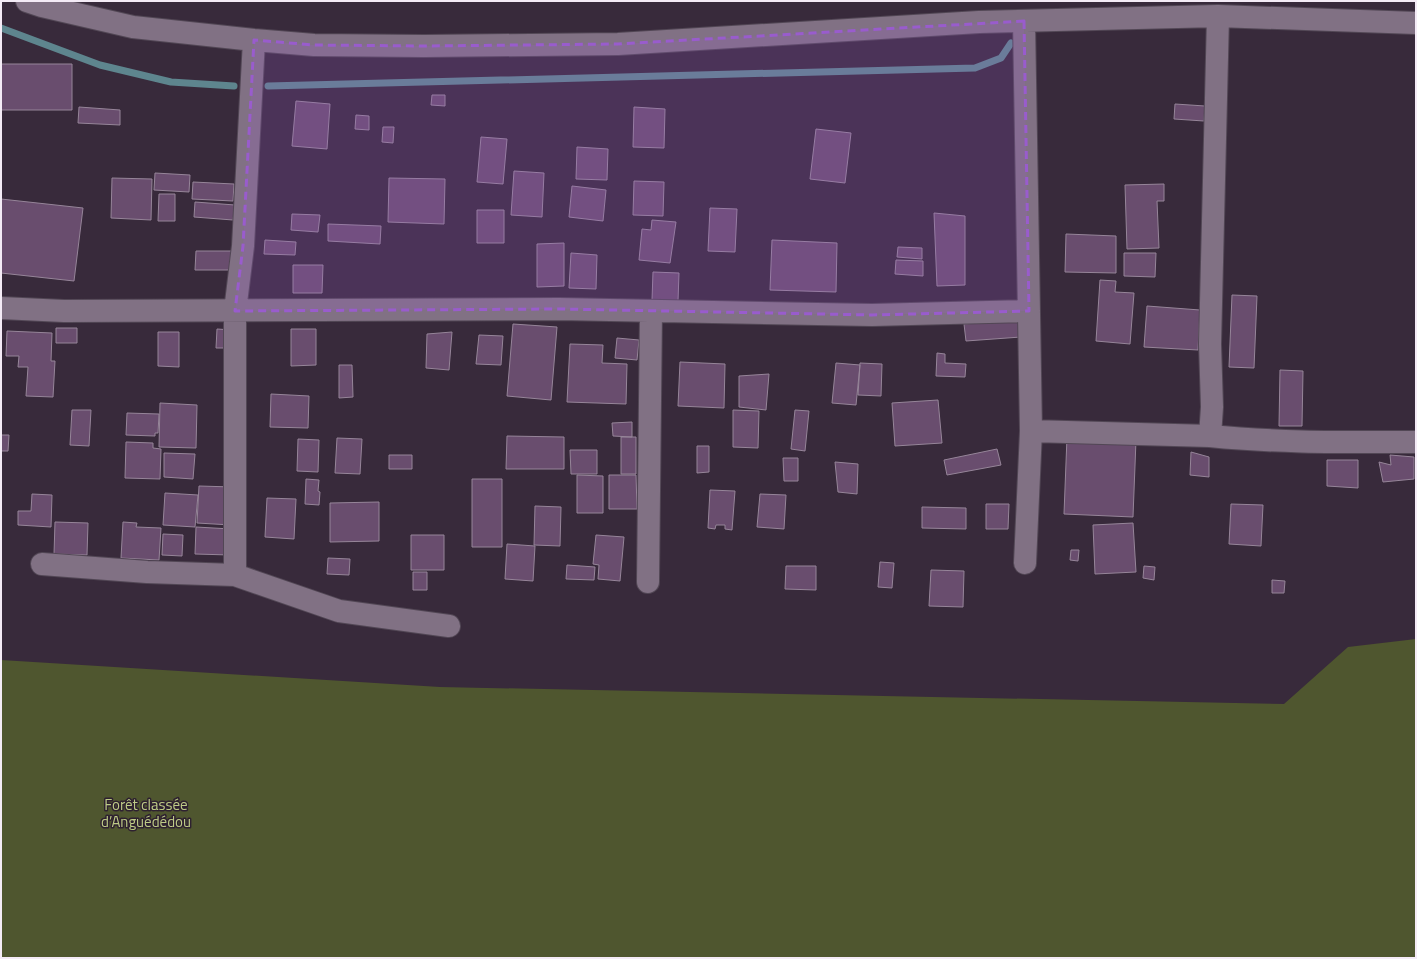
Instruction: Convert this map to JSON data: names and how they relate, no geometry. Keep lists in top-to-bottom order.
{
  "parks": ["Forêt classée d’Anguédédou"]
}
